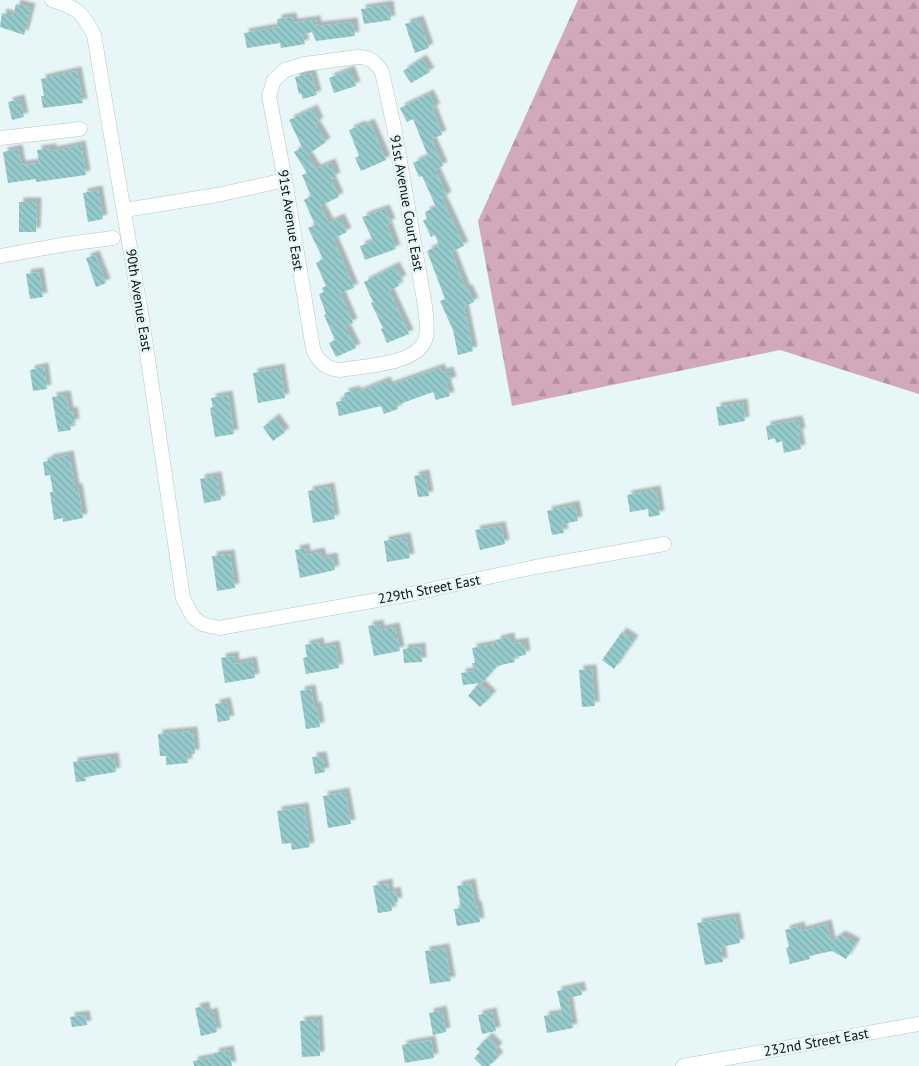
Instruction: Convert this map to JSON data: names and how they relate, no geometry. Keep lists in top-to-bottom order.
{
  "streets": {
    "street": [
      "91st Avenue Court East",
      "91st Avenue East",
      "90th Avenue East",
      "229th Street East",
      "232nd Street East"
    ]
  },
  "crossings": [
    ["91st Avenue Court East", "91st Avenue East"],
    ["90th Avenue East", "229th Street East"]
  ]
}
